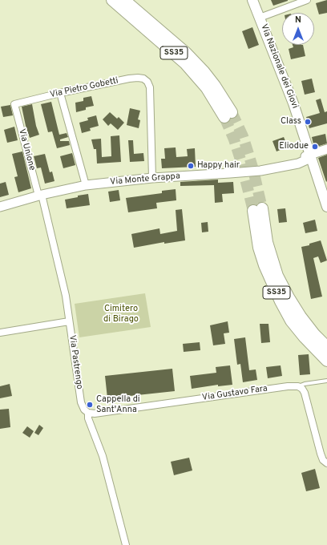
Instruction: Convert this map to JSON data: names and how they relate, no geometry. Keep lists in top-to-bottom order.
{
  "streets": {
    "highway": ["SS35"],
    "main road": ["Via Nazionale dei Giovi"],
    "street": [
      "Via Pietro Gobetti",
      "Via Unione",
      "Via Monte Grappa",
      "Via Pastrengo",
      "Via Gustavo Fara"
    ]
  },
  "crossings": [
    ["Via Nazionale dei Giovi", "Via Monte Grappa"],
    ["Via Pietro Gobetti", "Via Unione"],
    ["Via Pietro Gobetti", "Via Monte Grappa"],
    ["Via Unione", "Via Monte Grappa"],
    ["Via Unione", "Via Pastrengo"],
    ["Via Monte Grappa", "Via Pastrengo"],
    ["Via Pastrengo", "Via Gustavo Fara"]
  ],
  "parks": ["Cimitero di Birago"],
  "places": [
    "Class",
    "Eliodue",
    "Happy hair",
    "Cappella di Sant'Anna"
  ],
  "north": "top"
}
